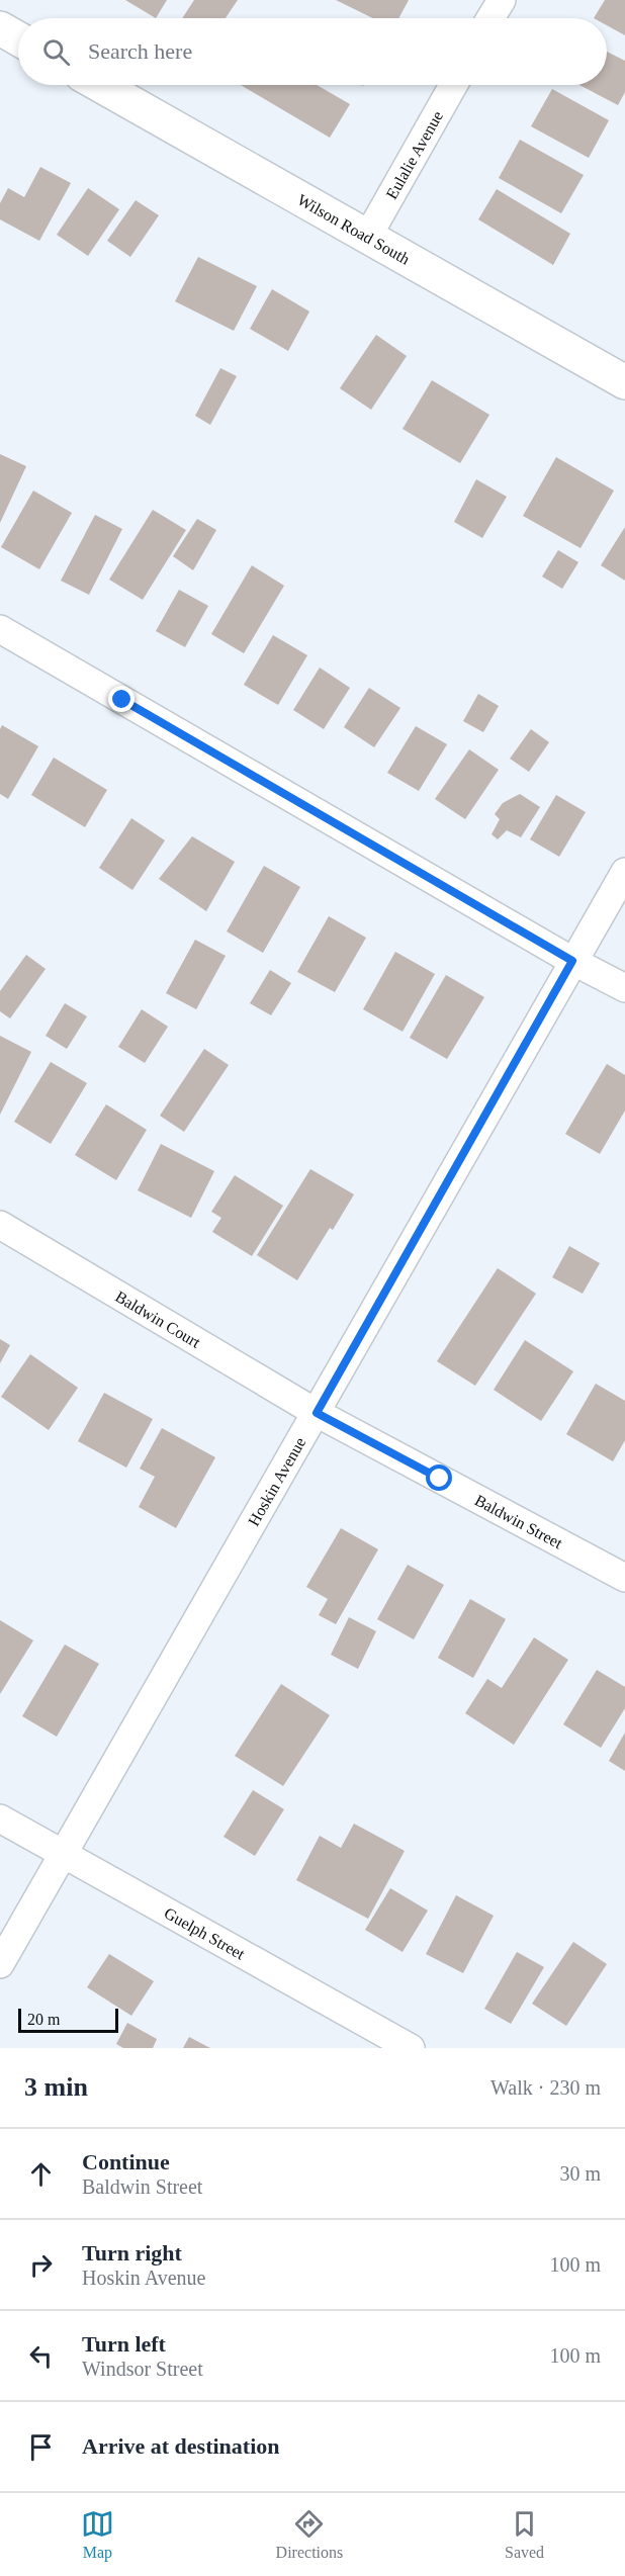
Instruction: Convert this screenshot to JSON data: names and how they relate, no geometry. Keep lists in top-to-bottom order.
{
  "streets": {
    "main road": ["Wilson Road South"],
    "street": [
      "Eulalie Avenue",
      "Baldwin Court",
      "Hoskin Avenue",
      "Baldwin Street",
      "Guelph Street"
    ]
  },
  "crossings": [
    ["Eulalie Avenue", "Wilson Road South"],
    ["Baldwin Court", "Hoskin Avenue"],
    ["Baldwin Court", "Baldwin Street"],
    ["Hoskin Avenue", "Baldwin Street"],
    ["Hoskin Avenue", "Guelph Street"]
  ],
  "scale_bar": "20 m",
  "page": {
    "search": "Search here",
    "scale": "20 m",
    "heading": ["3 min", "Walk · 230 m"],
    "list": [
      ["Continue", "Baldwin Street", "30 m"],
      ["Turn right", "Hoskin Avenue", "100 m"],
      ["Turn left", "Windsor Street", "100 m"],
      "Arrive at destination"
    ],
    "nav": ["Map", "Directions", "Saved"]
  }
}
